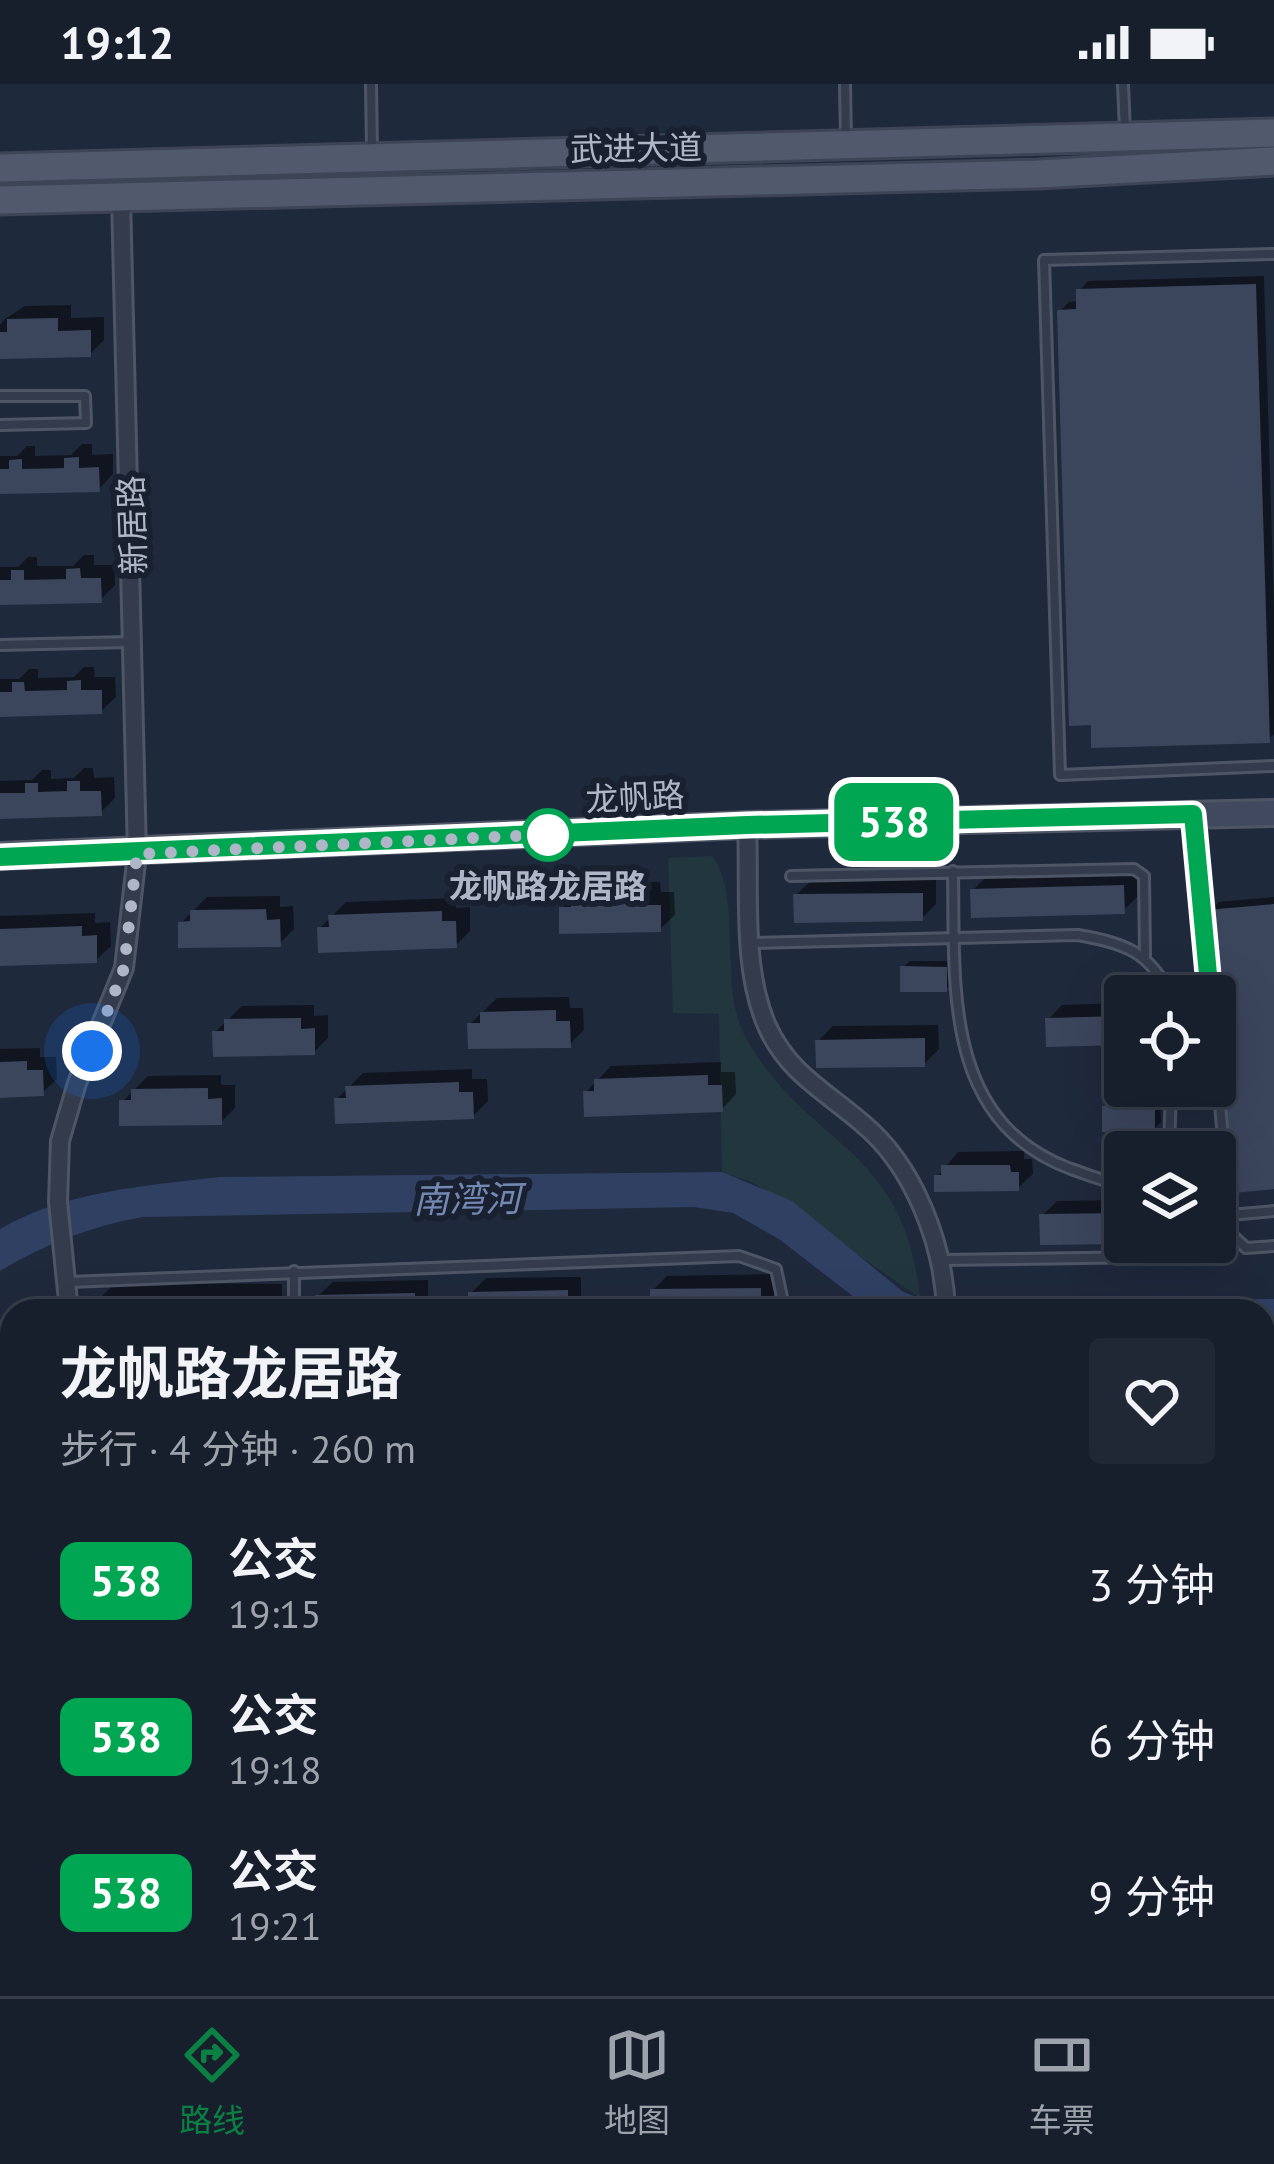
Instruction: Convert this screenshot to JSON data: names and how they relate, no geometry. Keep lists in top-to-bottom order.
{
  "streets": {
    "main road": ["武进大道"],
    "street": ["新居路", "龙帆路"]
  },
  "crossings": [
    ["武进大道", "新居路"],
    ["新居路", "龙帆路"]
  ],
  "water": ["南湾河"],
  "places": ["龙帆路龙居路"],
  "lines": ["bus line 538"],
  "page": {
    "status": "19:12",
    "on_map": "538",
    "heading": ["龙帆路龙居路", "步行 · 4 分钟 · 260 m"],
    "list": [
      {
        "mark": "538",
        "name": "公交",
        "note": "19:15",
        "value": "3 分钟"
      },
      {
        "mark": "538",
        "name": "公交",
        "note": "19:18",
        "value": "6 分钟"
      },
      {
        "mark": "538",
        "name": "公交",
        "note": "19:21",
        "value": "9 分钟"
      }
    ],
    "tabs": ["路线", "地图", "车票"]
  }
}
